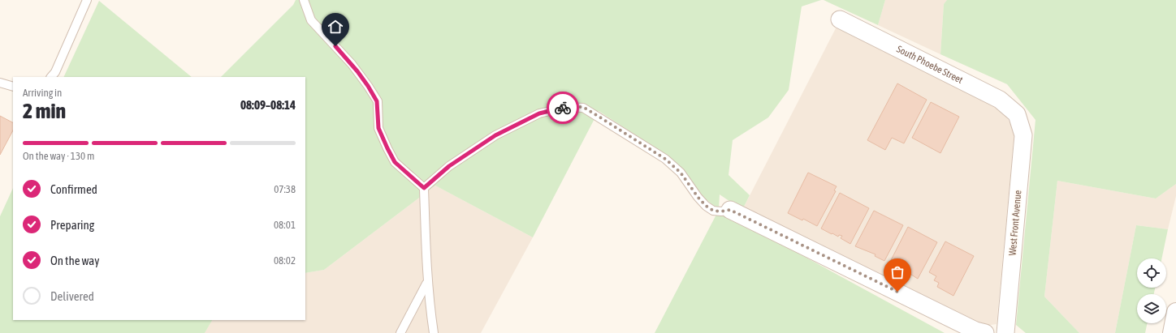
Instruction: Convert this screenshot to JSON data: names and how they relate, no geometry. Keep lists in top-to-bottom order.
{
  "streets": {
    "street": ["South Phoebe Street", "West Front Avenue"]
  },
  "crossings": [
    ["South Phoebe Street", "West Front Avenue"]
  ],
  "page": {
    "heading": ["2 min", "Arriving in", "08:09–08:14"],
    "bar": "On the way · 130 m",
    "list": [
      ["Confirmed", "07:38"],
      ["Preparing", "08:01"],
      ["On the way", "08:02"],
      "Delivered"
    ]
  }
}
